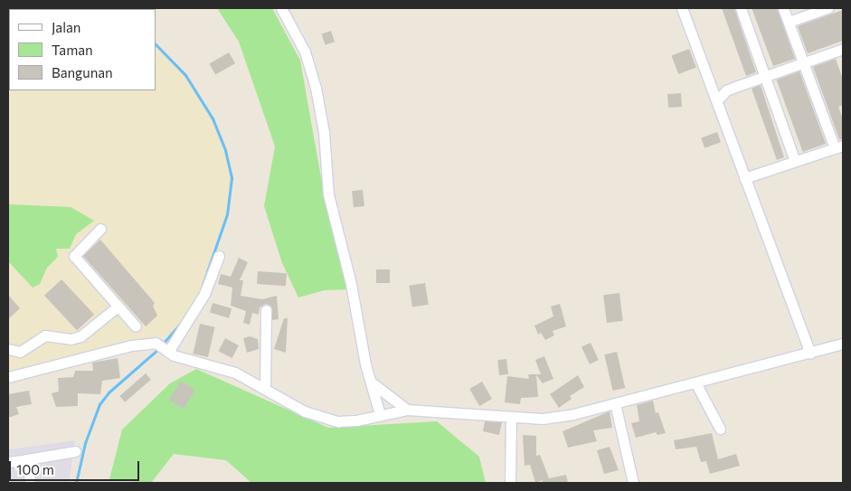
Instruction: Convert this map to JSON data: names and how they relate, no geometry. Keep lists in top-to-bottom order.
{
  "legend": ["Jalan", "Taman", "Bangunan"],
  "scale_bar": "100 m"
}
